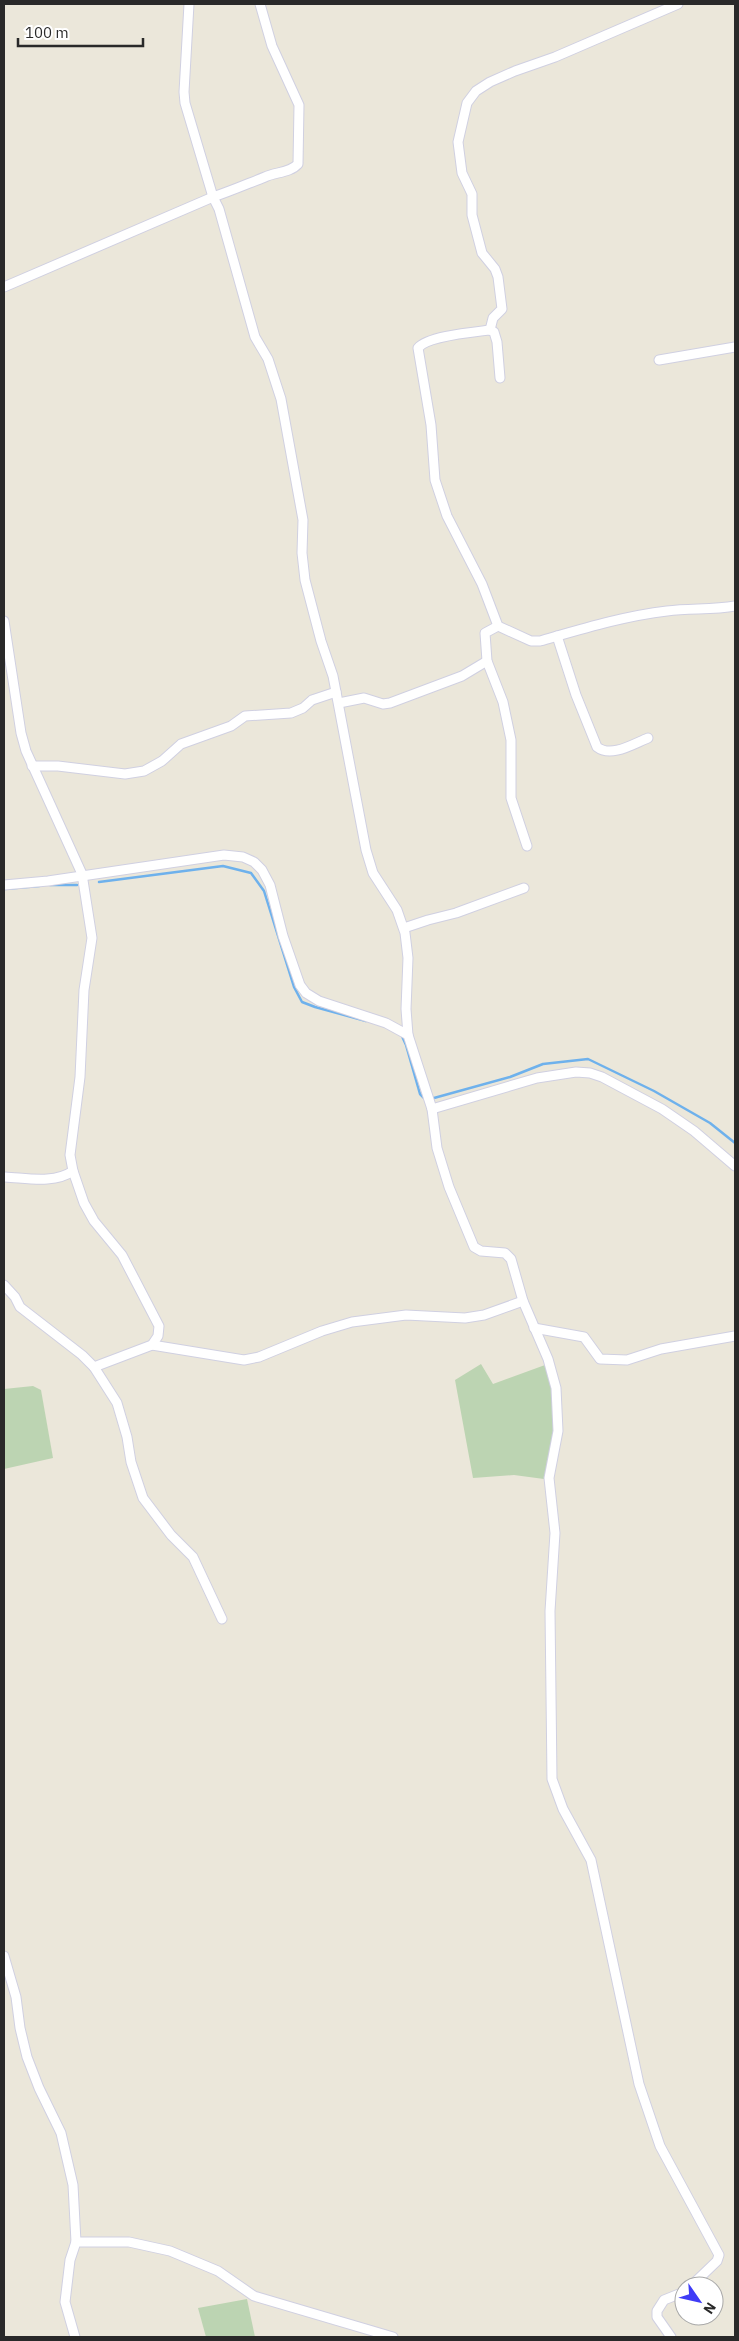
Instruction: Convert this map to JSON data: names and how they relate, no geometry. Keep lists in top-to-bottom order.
{
  "scale_bar": "100 m",
  "north": "bottom right"
}
